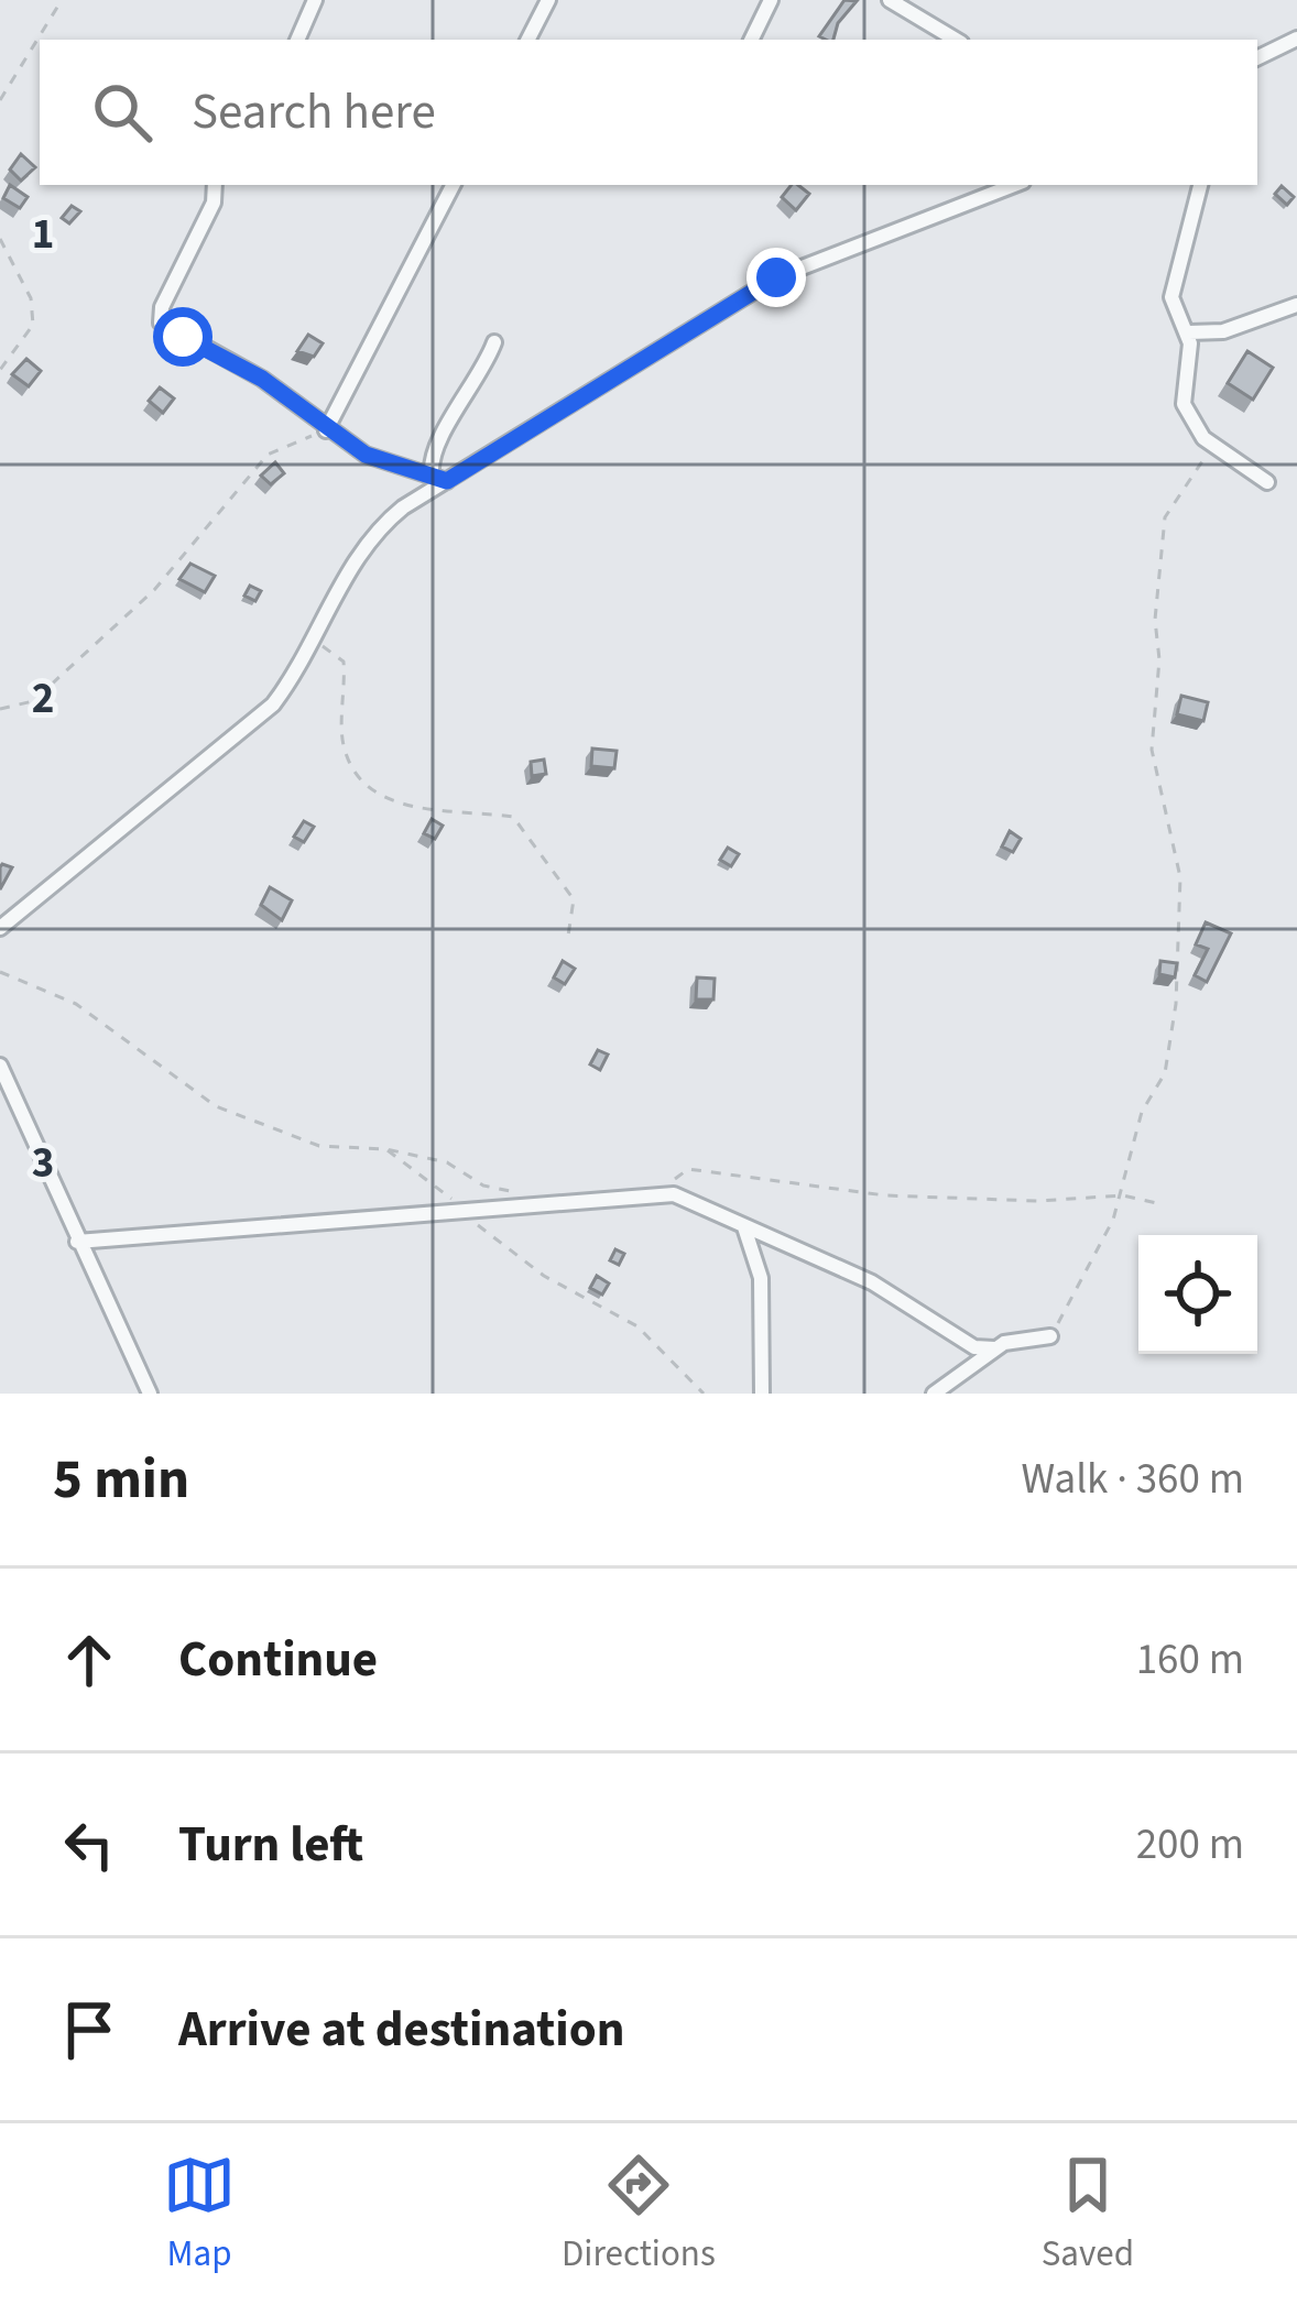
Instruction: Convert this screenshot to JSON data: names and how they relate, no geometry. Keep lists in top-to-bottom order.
{
  "page": {
    "search": "Search here",
    "heading": ["5 min", "Walk · 360 m"],
    "list": [
      ["Continue", "160 m"],
      ["Turn left", "200 m"],
      "Arrive at destination"
    ],
    "nav": ["Map", "Directions", "Saved"]
  },
  "grid": {
    "rows": ["1", "2", "3"]
  }
}
